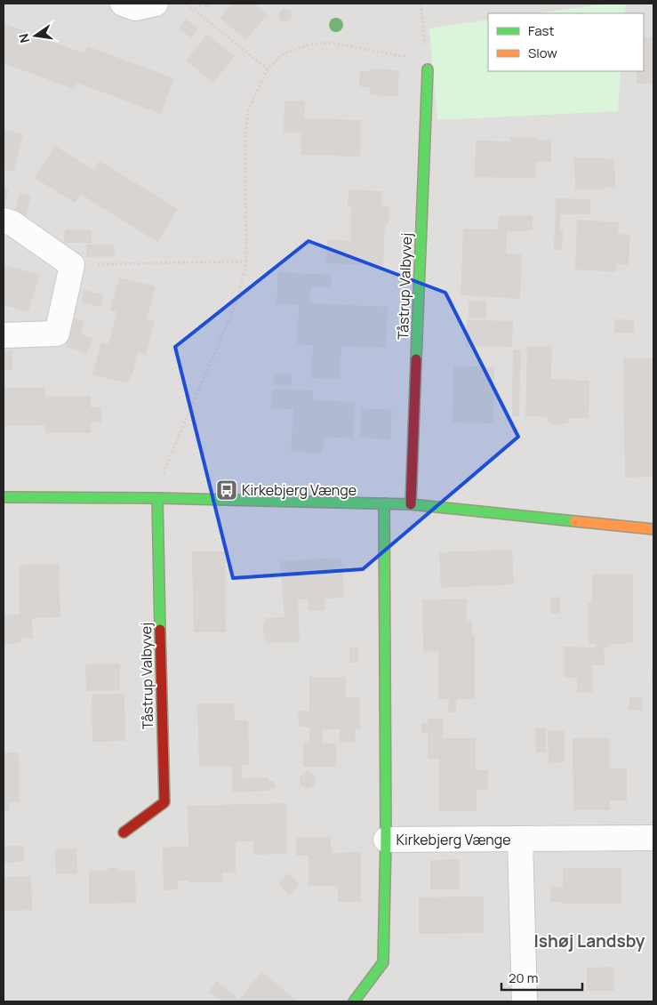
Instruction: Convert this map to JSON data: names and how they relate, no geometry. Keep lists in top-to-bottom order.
{
  "streets": {
    "street": ["Tåstrup Valbyvej", "Kirkebjerg Vænge"]
  },
  "districts": ["Ishøj Landsby"],
  "places": {
    "bus stop": ["Kirkebjerg Vænge"]
  },
  "legend": ["Fast", "Slow"],
  "scale_bar": "20 m",
  "north": "left"
}
